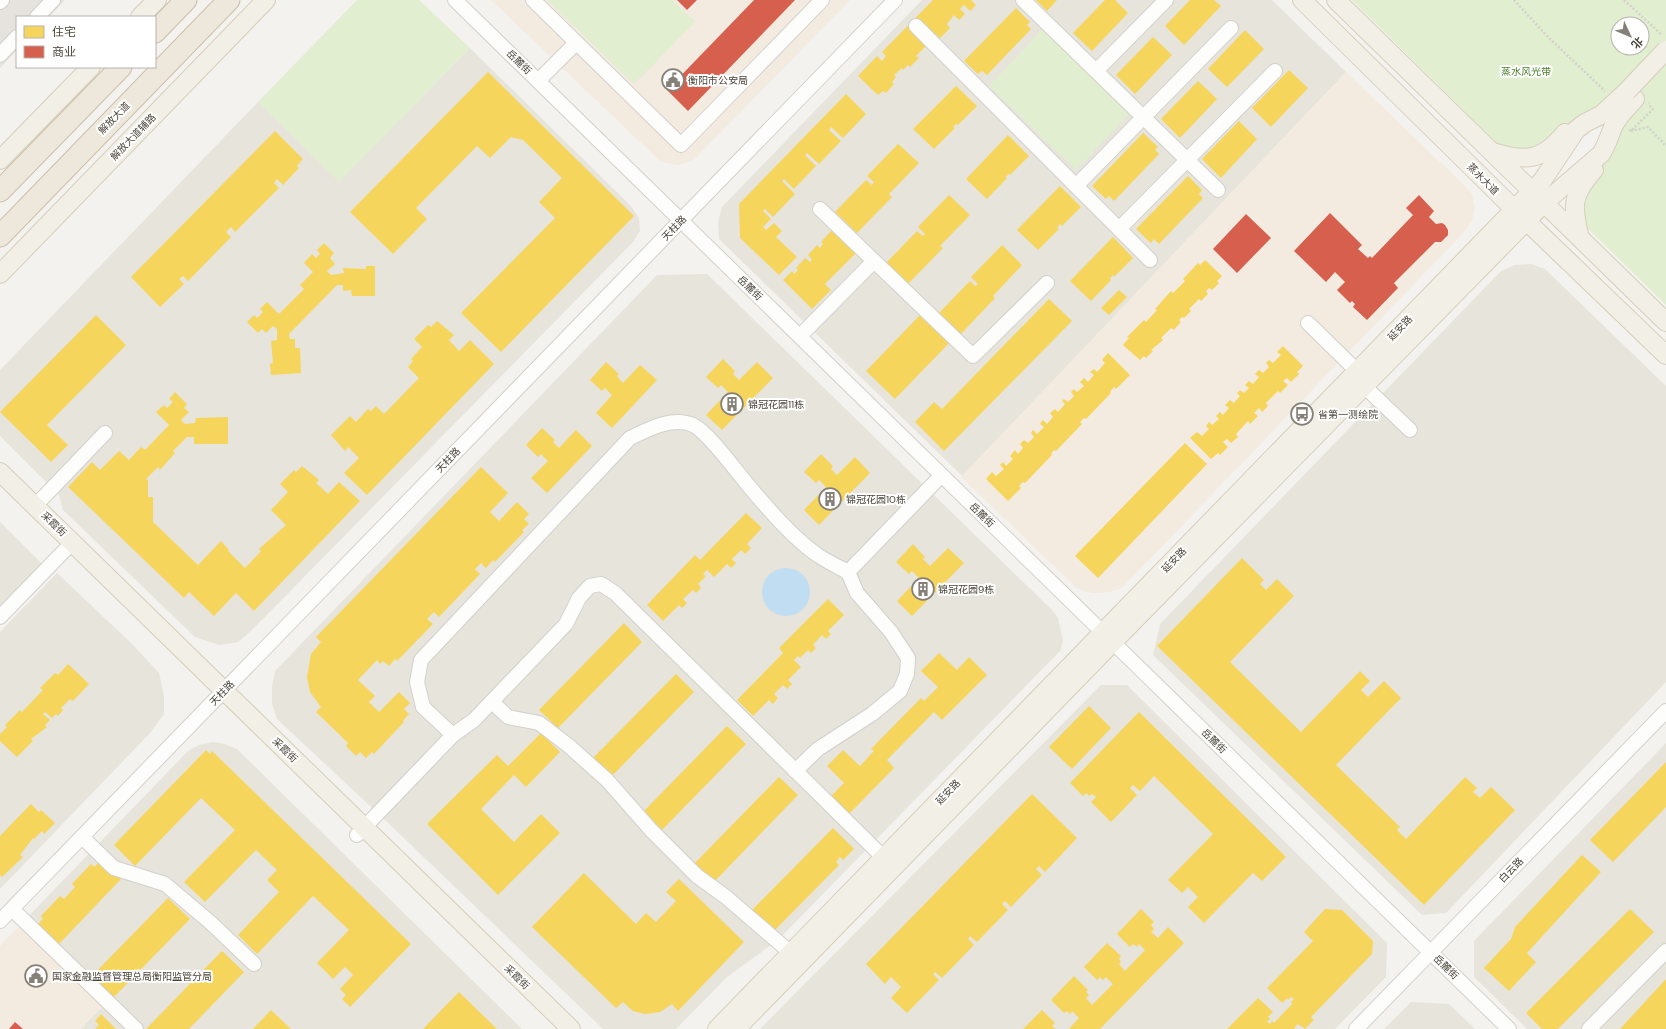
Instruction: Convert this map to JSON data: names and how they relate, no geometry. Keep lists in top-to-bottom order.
{
  "streets": {
    "highway": ["解放大道"],
    "main road": [
      "解放大道辅路",
      "蒸水大道",
      "延安路",
      "采霞街"
    ],
    "street": ["岳麓街", "天柱路", "白云路"]
  },
  "crossings": [
    ["岳麓街", "天柱路"],
    ["岳麓街", "延安路"],
    ["岳麓街", "白云路"],
    ["蒸水大道", "延安路"],
    ["天柱路", "采霞街"]
  ],
  "parks": ["蒸水风光带"],
  "places": {
    "public building": ["衡阳市公安局", "国家金融监督管理总局衡阳监管分局"],
    "building": ["锦冠花园11栋", "锦冠花园10栋", "锦冠花园9栋"],
    "bus stop": ["省第一测绘院"]
  },
  "legend": ["住宅", "商业"],
  "north": "bottom right"
}
